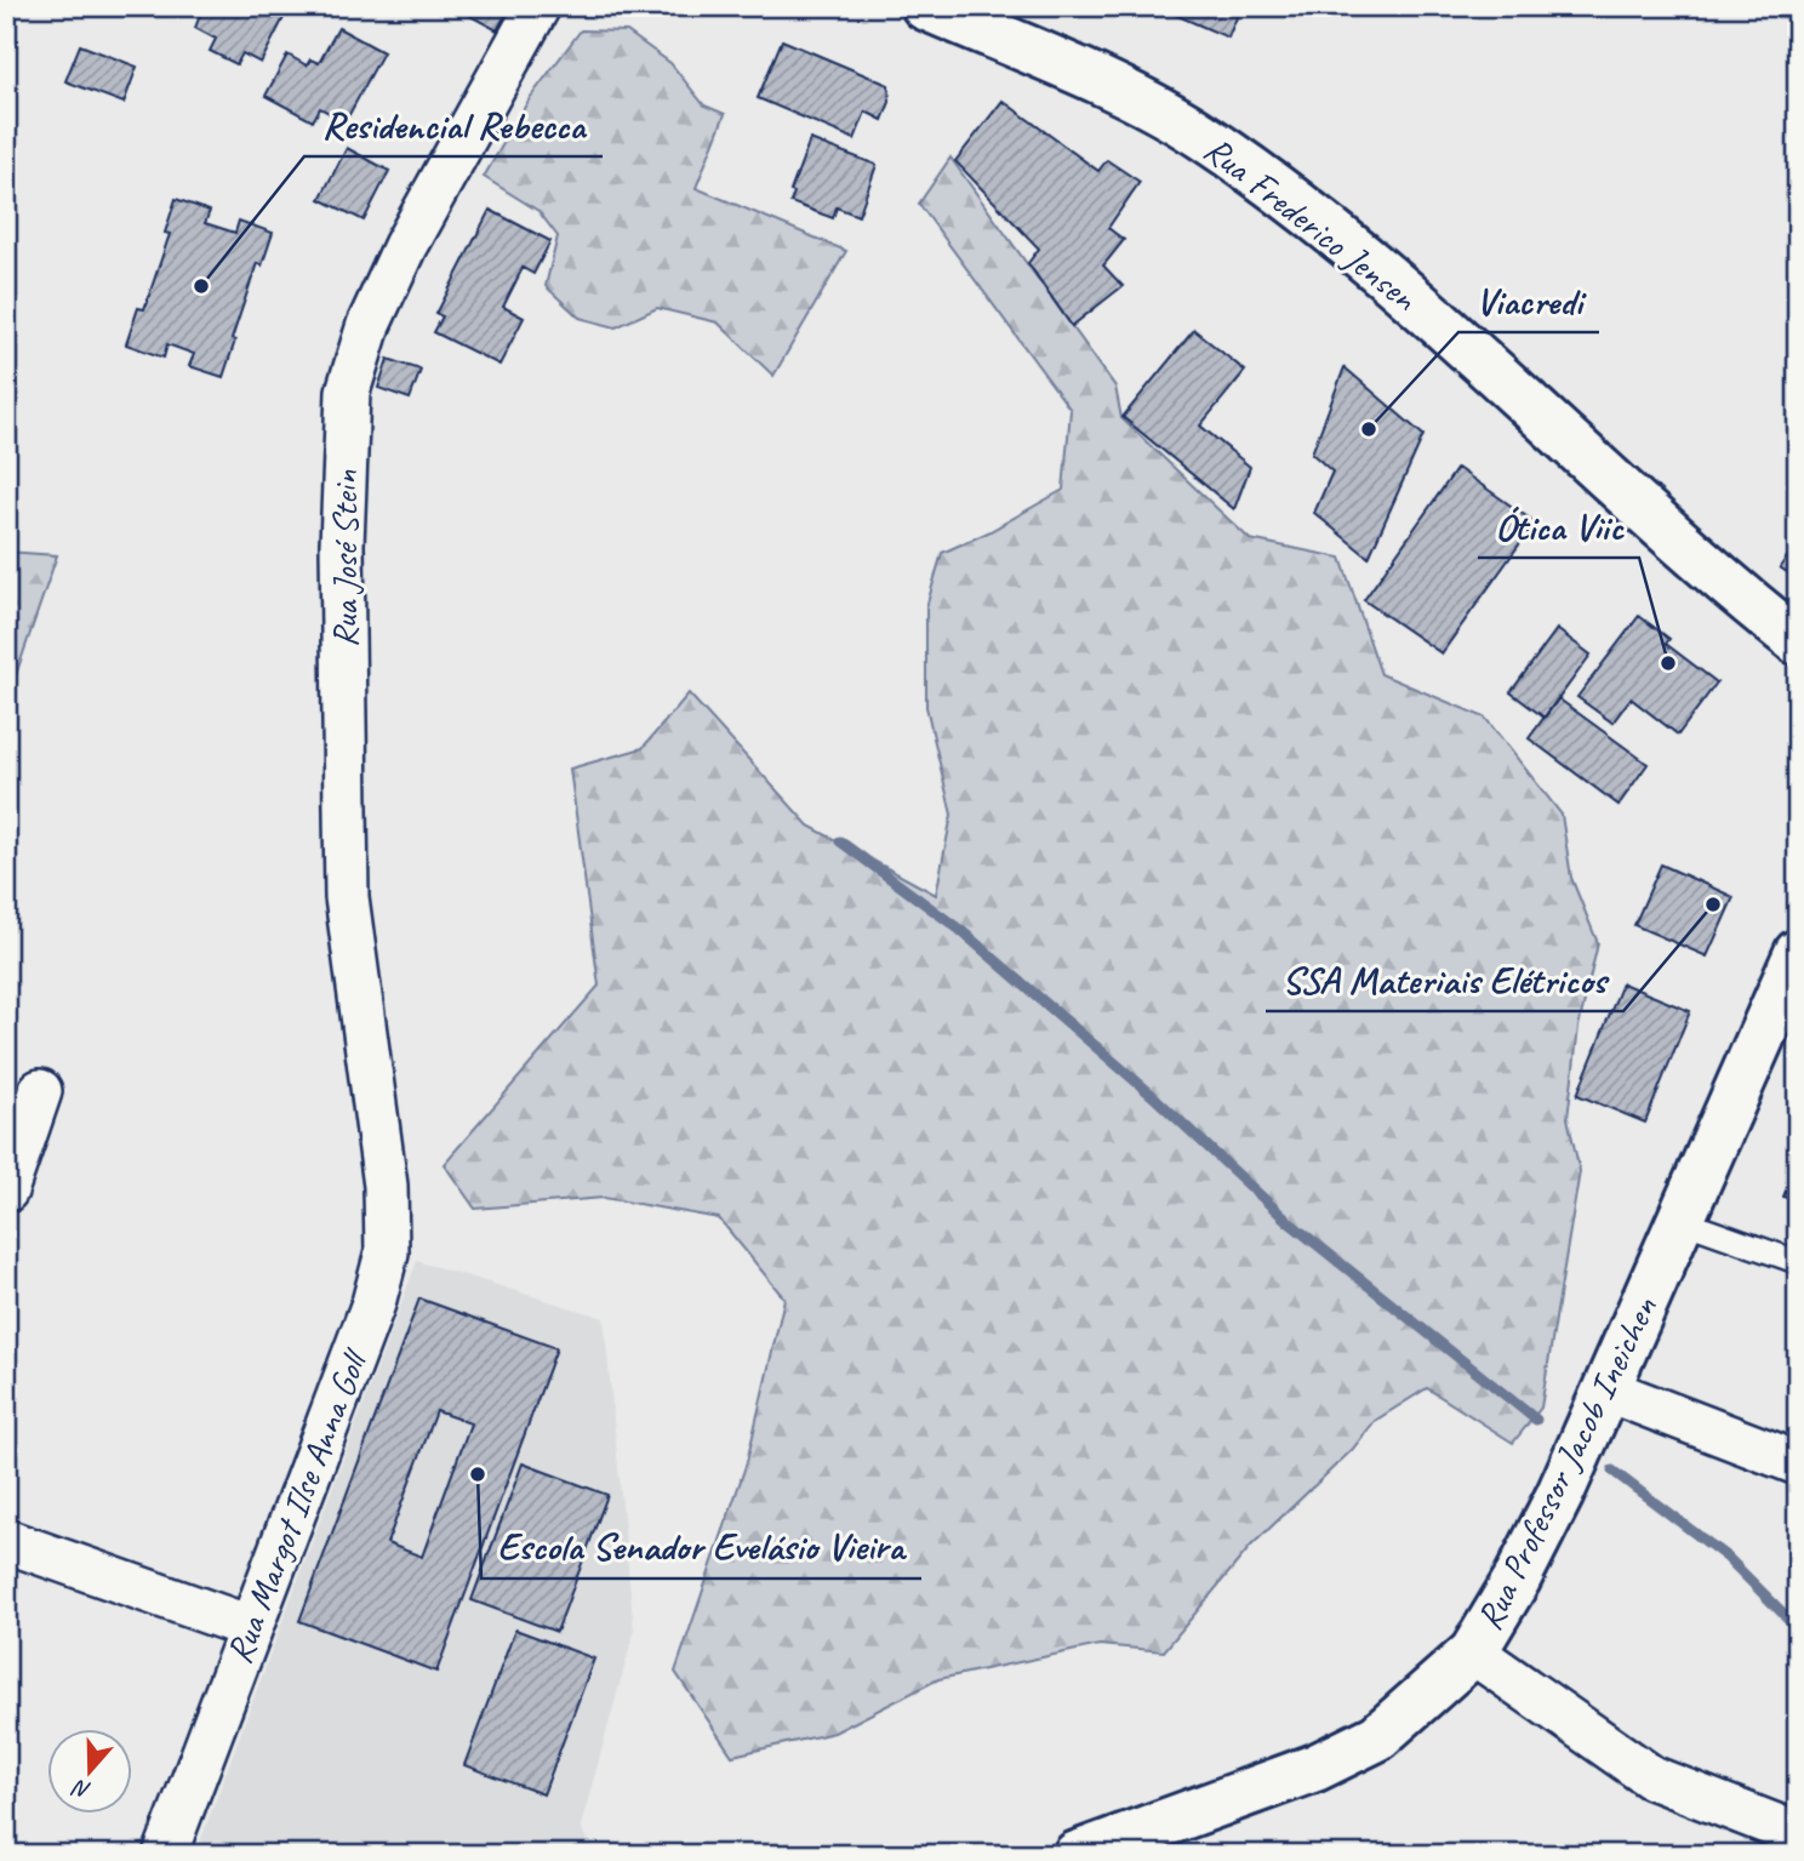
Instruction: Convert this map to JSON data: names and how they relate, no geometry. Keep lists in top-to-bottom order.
{
  "streets": {
    "main road": ["Rua Frederico Jensen", "Rua Professor Jacob Ineichen"],
    "street": ["Rua José Stein", "Rua Margot Ilse Anna Goll"]
  },
  "crossings": [
    ["Rua José Stein", "Rua Margot Ilse Anna Goll"]
  ],
  "places": [
    "Residencial Rebecca",
    "Viacredi",
    "Ótica Viic",
    "SSA Materiais Elétricos",
    "Escola Senador Evelásio Vieira"
  ],
  "north": "bottom"
}
